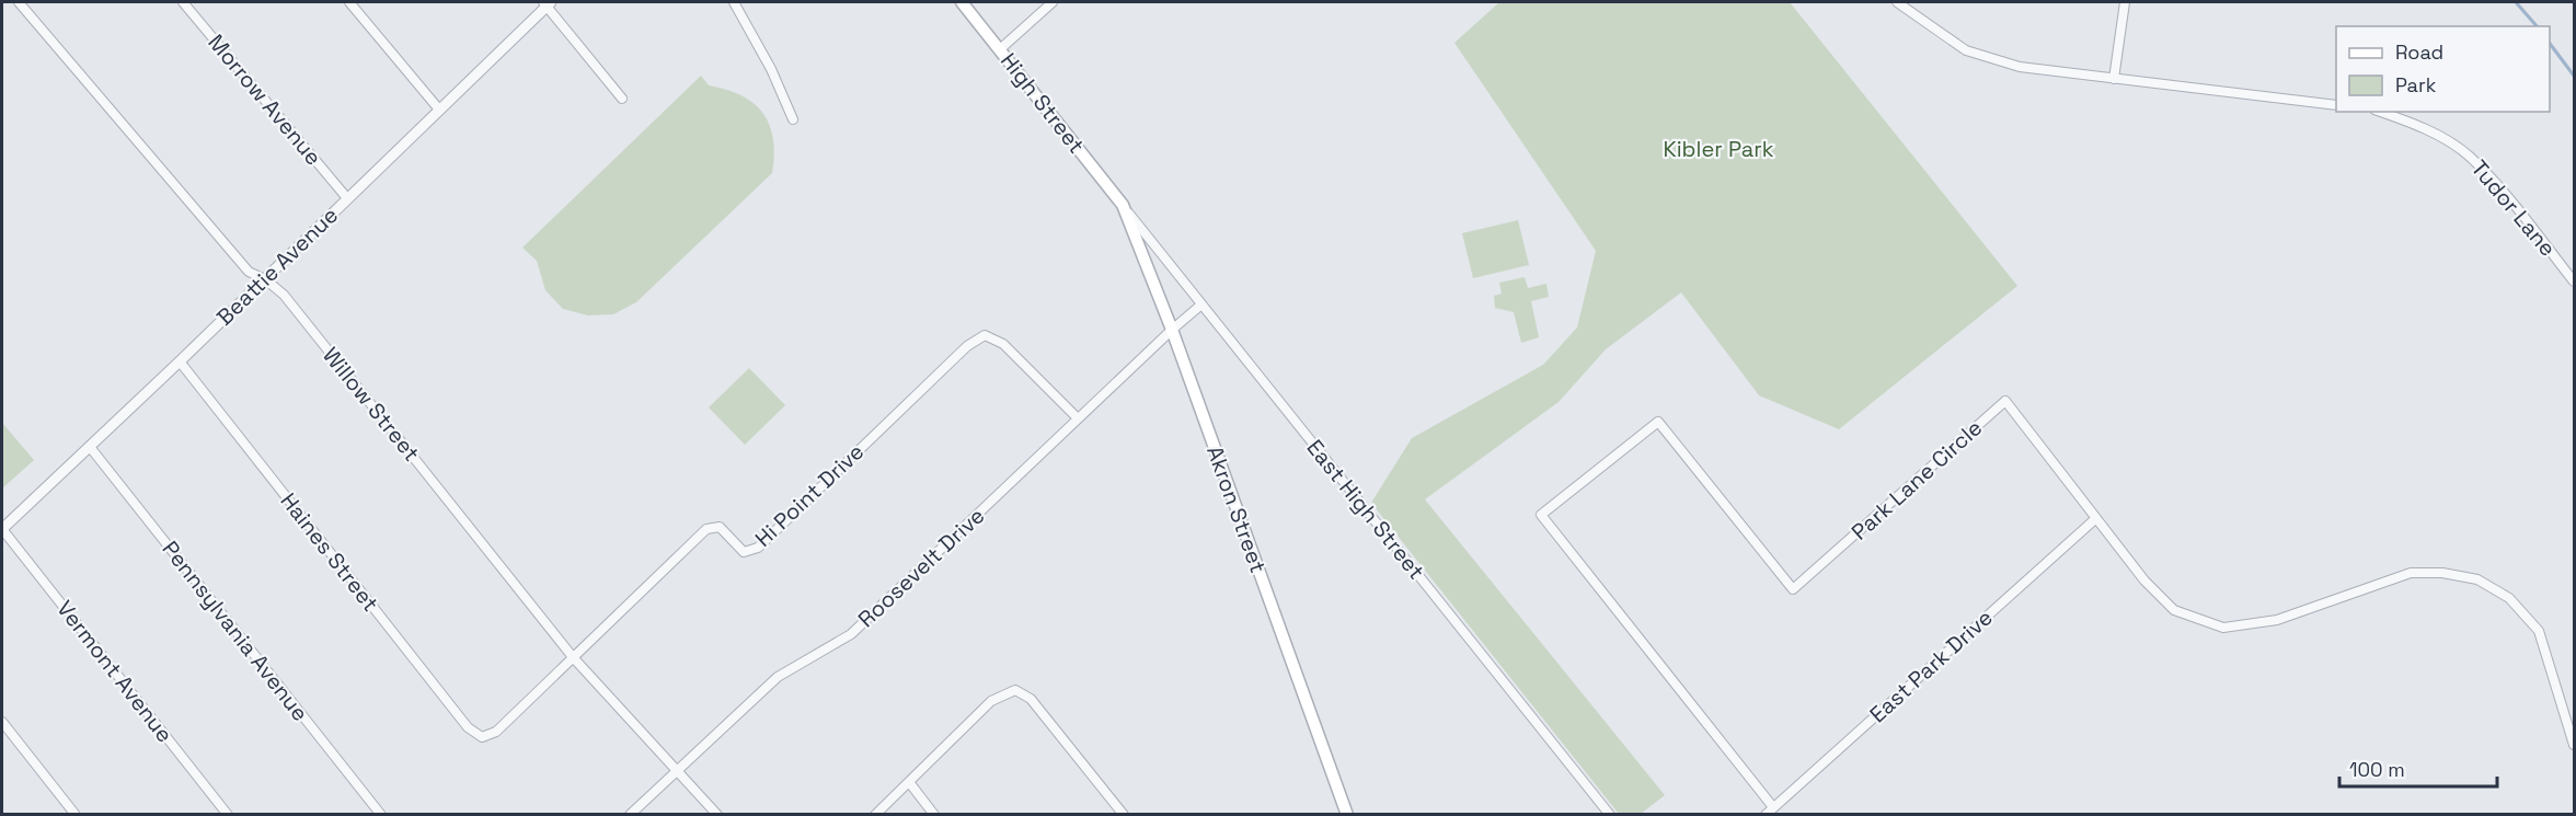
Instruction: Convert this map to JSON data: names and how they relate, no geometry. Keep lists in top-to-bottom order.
{
  "streets": {
    "main road": ["High Street", "Akron Street"],
    "street": [
      "Morrow Avenue",
      "Tudor Lane",
      "Beattie Avenue",
      "Willow Street",
      "Park Lane Circle",
      "Hi Point Drive",
      "East High Street",
      "Haines Street",
      "Roosevelt Drive",
      "Pennsylvania Avenue",
      "East Park Drive",
      "Vermont Avenue"
    ]
  },
  "crossings": [
    ["Morrow Avenue", "Beattie Avenue"],
    ["High Street", "Akron Street"],
    ["High Street", "East High Street"],
    ["Beattie Avenue", "Willow Street"],
    ["Beattie Avenue", "Haines Street"],
    ["Beattie Avenue", "Pennsylvania Avenue"],
    ["Beattie Avenue", "Vermont Avenue"],
    ["Willow Street", "Hi Point Drive"],
    ["Willow Street", "Roosevelt Drive"],
    ["Park Lane Circle", "East Park Drive"],
    ["Hi Point Drive", "Haines Street"],
    ["Hi Point Drive", "Roosevelt Drive"],
    ["Akron Street", "East High Street"],
    ["Akron Street", "Roosevelt Drive"],
    ["East High Street", "Roosevelt Drive"]
  ],
  "parks": ["Kibler Park"],
  "legend": ["Road", "Park"],
  "scale_bar": "100 m"
}
